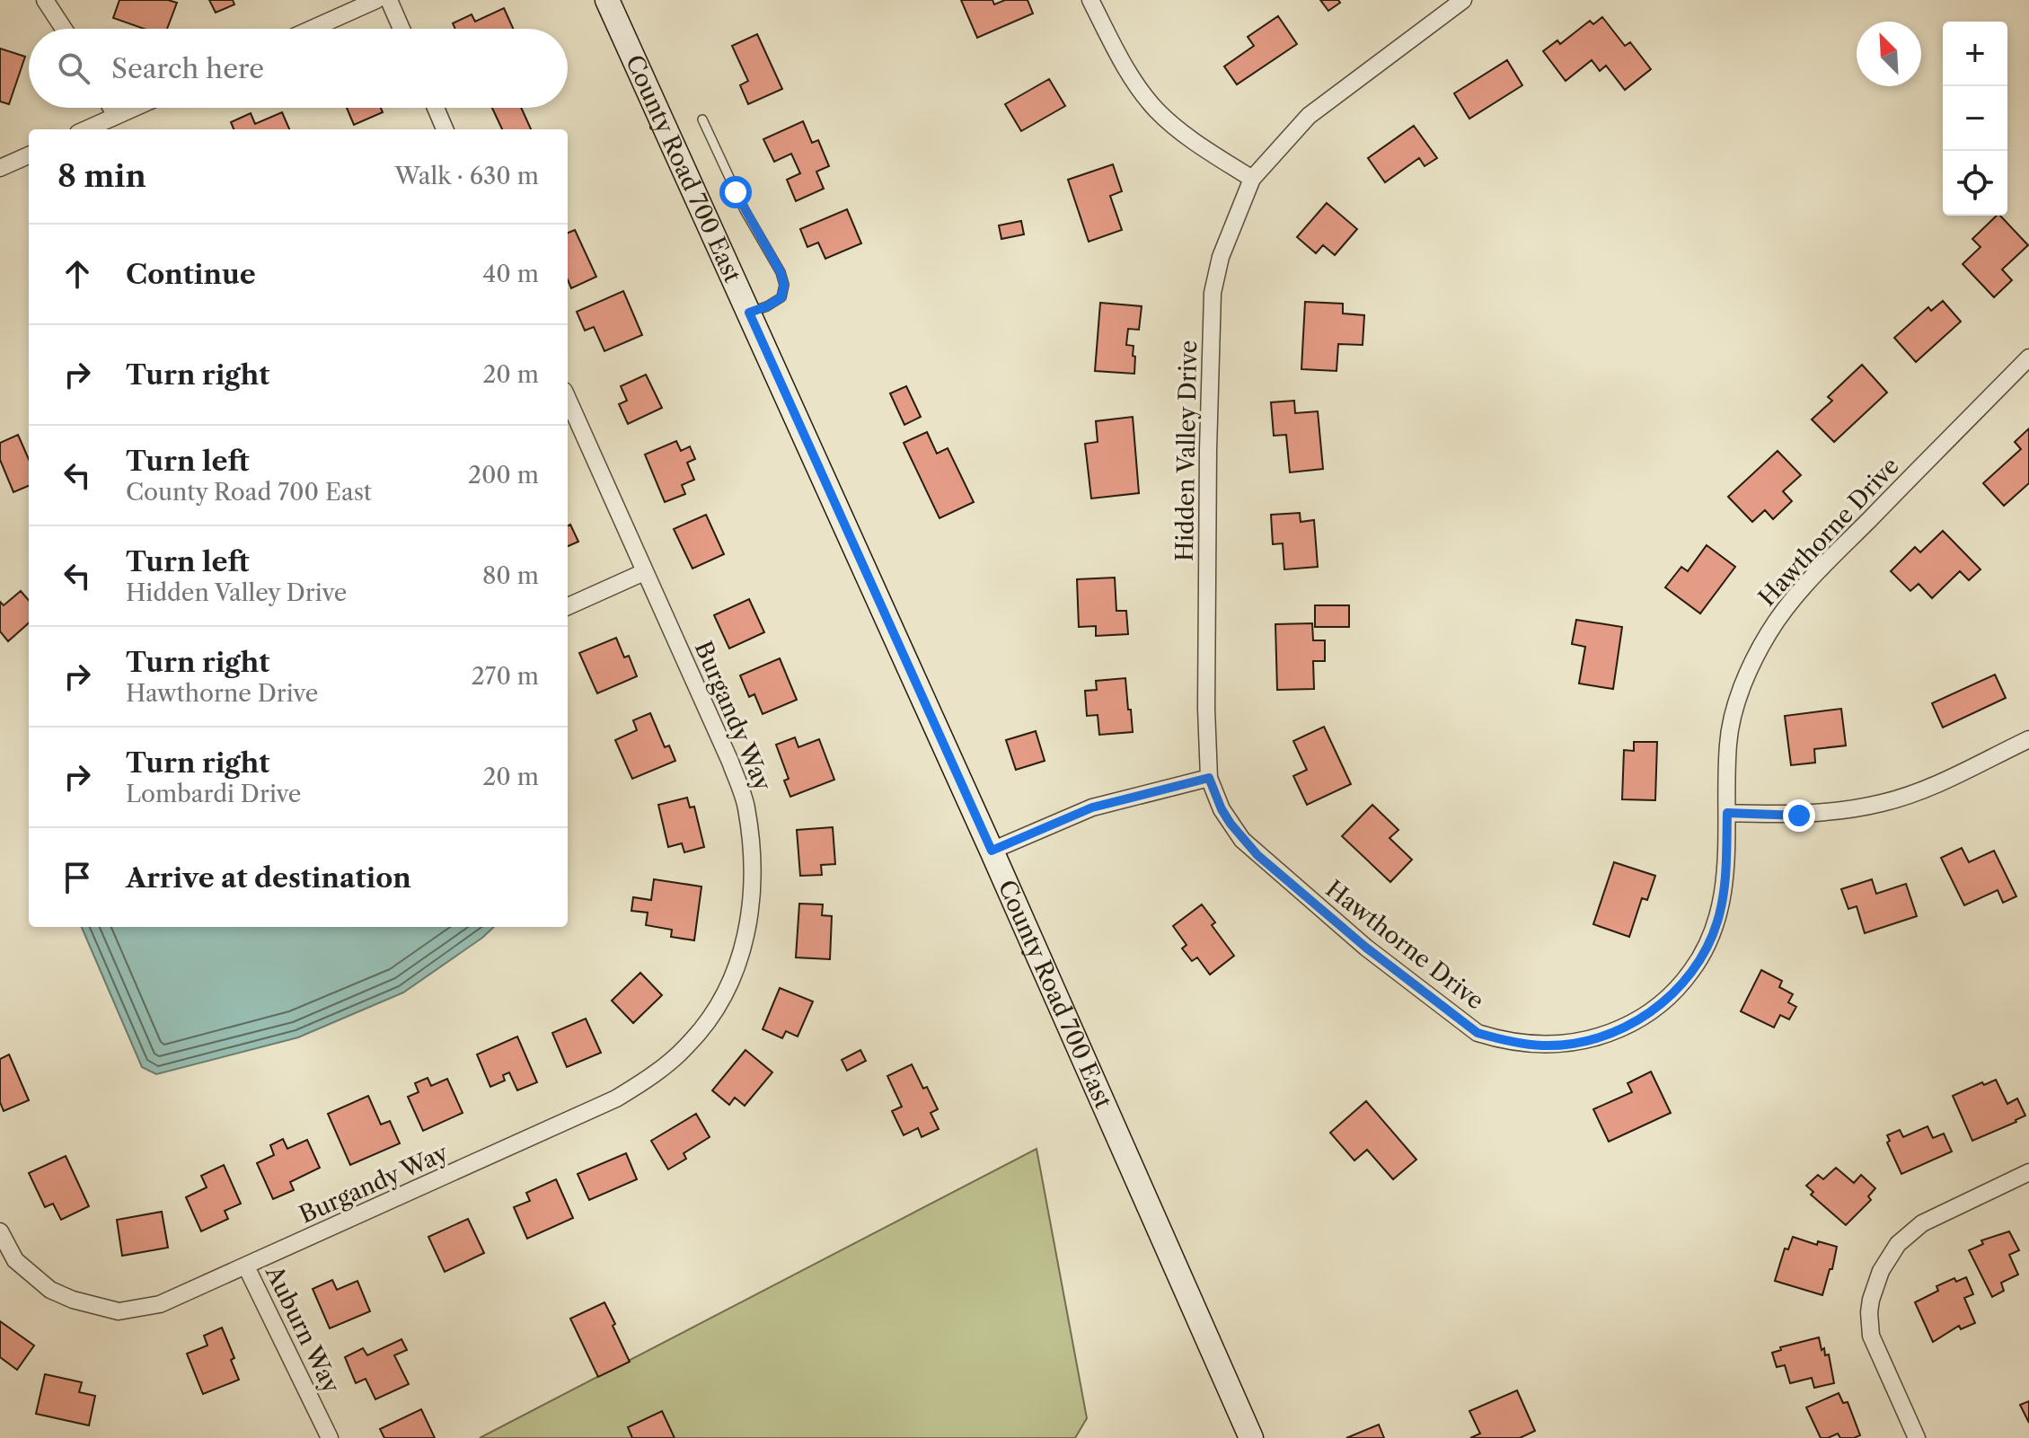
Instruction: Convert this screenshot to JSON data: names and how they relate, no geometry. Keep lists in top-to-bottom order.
{
  "streets": {
    "main road": ["County Road 700 East"],
    "street": [
      "Hidden Valley Drive",
      "Hawthorne Drive",
      "Burgandy Way",
      "Auburn Way"
    ]
  },
  "crossings": [
    ["Hidden Valley Drive", "Hawthorne Drive"],
    ["Burgandy Way", "Auburn Way"]
  ],
  "north": "top left",
  "page": {
    "map_buttons": ["+", "−"],
    "search": "Search here",
    "heading": ["8 min", "Walk · 630 m"],
    "list": [
      ["Continue", "40 m"],
      ["Turn right", "20 m"],
      ["Turn left", "County Road 700 East", "200 m"],
      ["Turn left", "Hidden Valley Drive", "80 m"],
      ["Turn right", "Hawthorne Drive", "270 m"],
      ["Turn right", "Lombardi Drive", "20 m"],
      "Arrive at destination"
    ]
  }
}
